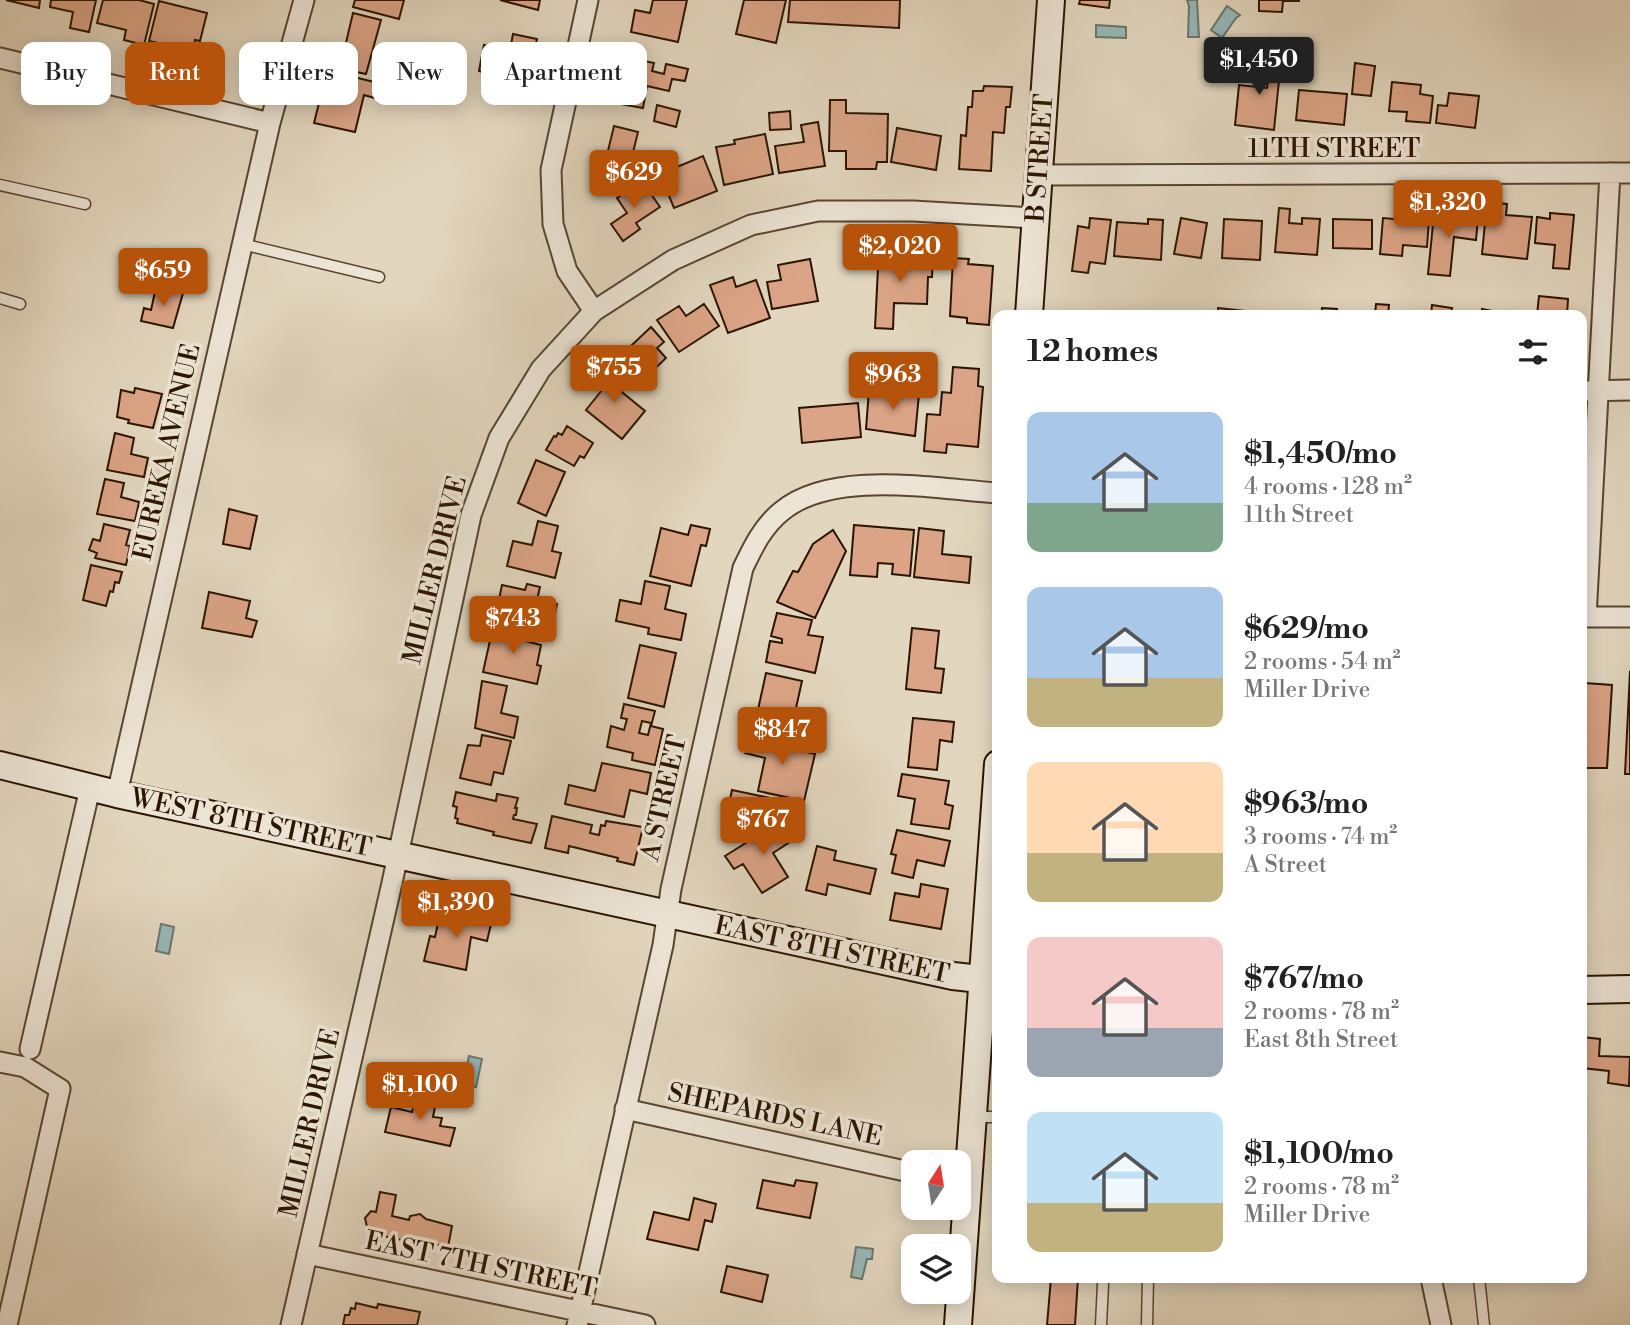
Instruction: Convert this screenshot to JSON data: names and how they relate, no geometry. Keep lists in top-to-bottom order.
{
  "streets": {
    "street": [
      "11TH STREET",
      "B STREET",
      "EUREKA AVENUE",
      "MILLER DRIVE",
      "A STREET",
      "WEST 8TH STREET",
      "EAST 8TH STREET",
      "SHEPARDS LANE",
      "EAST 7TH STREET"
    ]
  },
  "crossings": [
    ["11TH STREET", "B STREET"],
    ["B STREET", "MILLER DRIVE"],
    ["EUREKA AVENUE", "WEST 8TH STREET"],
    ["MILLER DRIVE", "WEST 8TH STREET"],
    ["MILLER DRIVE", "EAST 7TH STREET"],
    ["A STREET", "WEST 8TH STREET"],
    ["A STREET", "EAST 8TH STREET"],
    ["A STREET", "SHEPARDS LANE"],
    ["A STREET", "EAST 7TH STREET"],
    ["WEST 8TH STREET", "EAST 8TH STREET"]
  ],
  "north": "top",
  "page": {
    "price": [
      "$1,450",
      "$629",
      "$1,320",
      "$2,020",
      "$659",
      "$755",
      "$963",
      "$743",
      "$847",
      "$767",
      "$1,390",
      "$1,100"
    ],
    "chip": [
      "Buy",
      "Rent",
      "Filters",
      "New",
      "Apartment"
    ],
    "heading": "12 homes",
    "list": [
      {
        "name": "$1,450/mo",
        "note": "4 rooms · 128 m² · 11th Street"
      },
      {
        "name": "$629/mo",
        "note": "2 rooms · 54 m² · Miller Drive"
      },
      {
        "name": "$963/mo",
        "note": "3 rooms · 74 m² · A Street"
      },
      {
        "name": "$767/mo",
        "note": "2 rooms · 78 m² · East 8th Street"
      },
      {
        "name": "$1,100/mo",
        "note": "2 rooms · 78 m² · Miller Drive"
      }
    ]
  }
}
